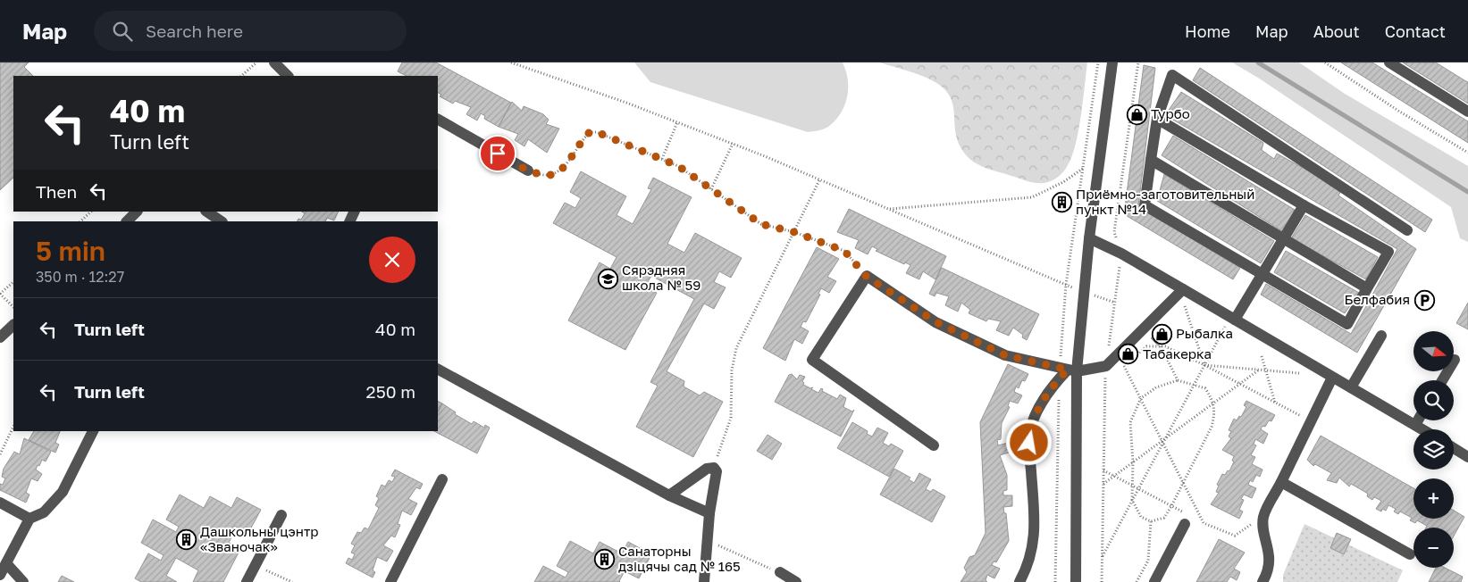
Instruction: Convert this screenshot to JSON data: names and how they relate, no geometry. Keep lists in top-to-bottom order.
{
  "places": {
    "shop": ["Турбо", "Рыбалка", "Табакерка"],
    "building": ["Приёмно-заготовительный пункт №14", "Дашкольны цэнтр «Званочак»", "Санаторны дзіцячы сад № 165"],
    "school or university": ["Сярэдняя школа № 59"],
    "parking": ["Белфабия"]
  },
  "north": "right",
  "page": {
    "header": "Map",
    "search": "Search here",
    "nav": [
      "Home",
      "Map",
      "About",
      "Contact"
    ],
    "turn": ["40 m", "Turn left"],
    "then": "Then",
    "heading": ["5 min", "350 m · 12:27"],
    "list": [
      {
        "name": "Turn left",
        "value": "40 m"
      },
      {
        "name": "Turn left",
        "value": "250 m"
      }
    ],
    "map_buttons": ["+", "−"]
  }
}
